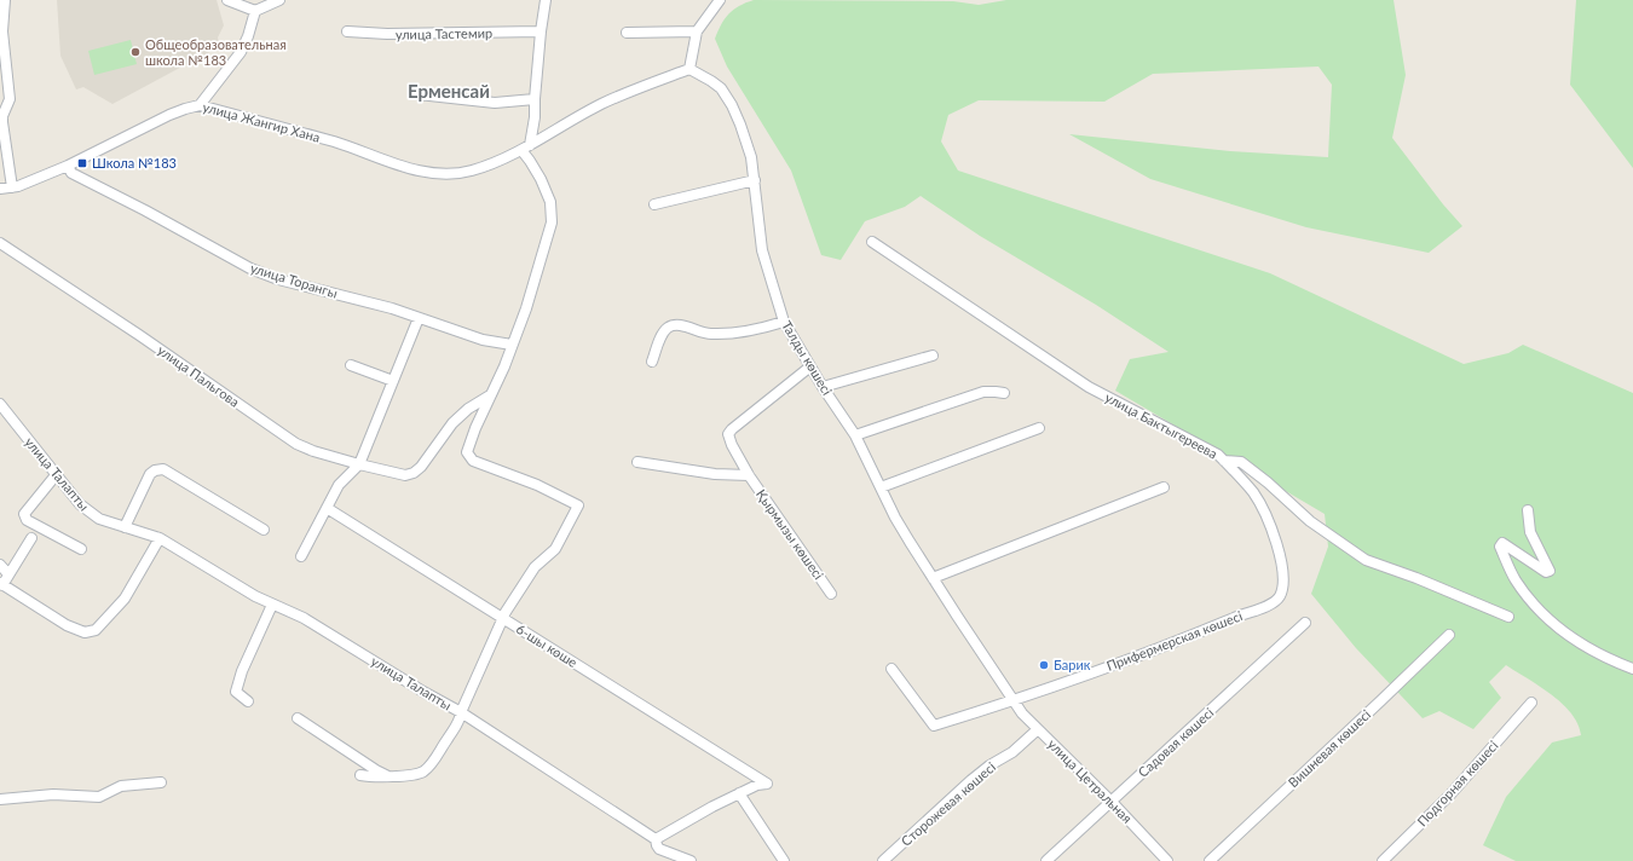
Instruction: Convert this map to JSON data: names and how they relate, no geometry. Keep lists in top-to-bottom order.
{
  "streets": {
    "street": [
      "улица Тастемир",
      "улица Жангир Хана",
      "улица Торангы",
      "Талды көшесі",
      "улица Пальгова",
      "улица Бактыгереева",
      "улица Талапты",
      "Қырмызы көшесі",
      "Прифермерская көшесі",
      "6-шы көше",
      "Садовая көшесі",
      "Вишневая көшесі",
      "улица Цетральная",
      "Подгорная көшесі",
      "Сторожевая көшесі"
    ]
  },
  "crossings": [
    ["улица Жангир Хана", "улица Торангы"],
    ["улица Жангир Хана", "Талды көшесі"],
    ["Талды көшесі", "Қырмызы көшесі"],
    ["Талды көшесі", "Прифермерская көшесі"],
    ["Талды көшесі", "улица Цетральная"],
    ["улица Бактыгереева", "Прифермерская көшесі"],
    ["Прифермерская көшесі", "улица Цетральная"],
    ["Садовая көшесі", "улица Цетральная"],
    ["улица Цетральная", "Сторожевая көшесі"]
  ],
  "districts": ["Ерменсай"],
  "places": {
    "other": ["Общеобразовательная школа №183", "Барик"],
    "transit": ["Школа №183"]
  }
}
